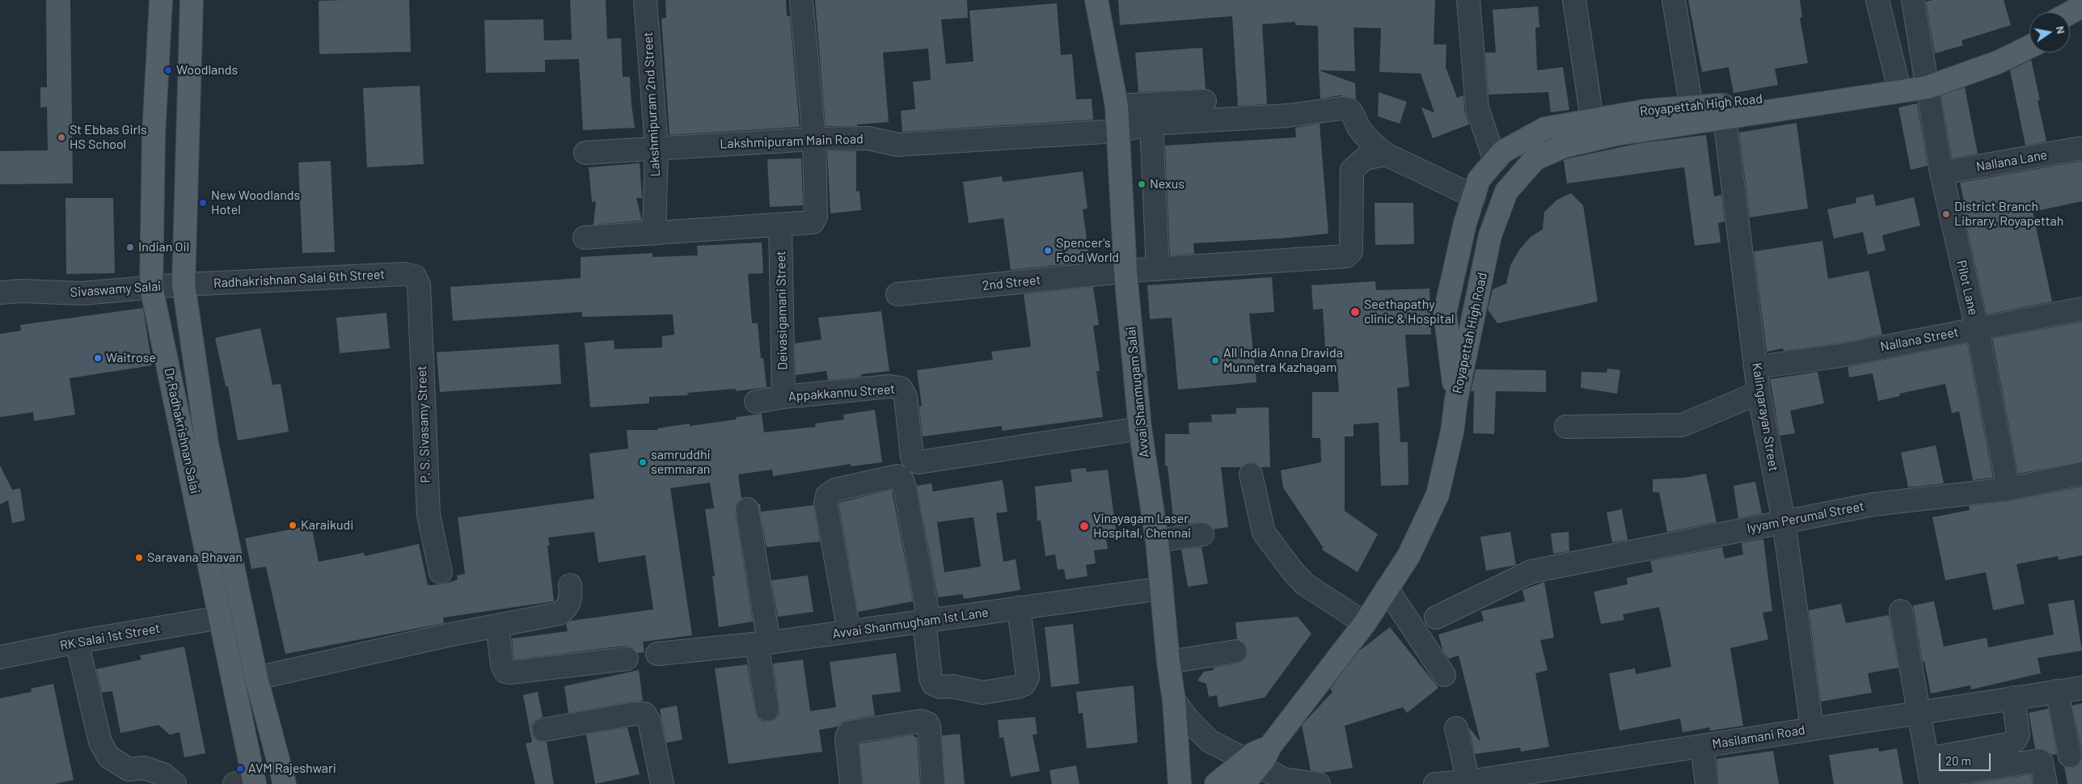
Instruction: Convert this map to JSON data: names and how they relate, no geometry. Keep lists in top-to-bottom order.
{
  "streets": {
    "main road": ["Royapettah High Road", "Avvai Shanmugam Salai", "Dr Radhakrishnan Salai"],
    "street": [
      "Lakshmipuram 2nd Street",
      "Lakshmipuram Main Road",
      "Nallana Lane",
      "Radhakrishnan Salai 6th Street",
      "2nd Street",
      "Pilot Lane",
      "Sivaswamy Salai",
      "Deivasigamani Street",
      "Nallana Street",
      "Appakkannu Street",
      "Kalingarayan Street",
      "P. S. Sivasamy Street",
      "Iyyam Perumal Street",
      "Avvai Shanmugham 1st Lane",
      "RK Salai 1st Street",
      "Masilamani Road"
    ]
  },
  "crossings": [
    ["Lakshmipuram 2nd Street", "Lakshmipuram Main Road"],
    ["Royapettah High Road", "Lakshmipuram Main Road"],
    ["Royapettah High Road", "Pilot Lane"],
    ["Royapettah High Road", "Kalingarayan Street"],
    ["Lakshmipuram Main Road", "2nd Street"],
    ["Lakshmipuram Main Road", "Avvai Shanmugam Salai"],
    ["Nallana Lane", "Pilot Lane"],
    ["Radhakrishnan Salai 6th Street", "Sivaswamy Salai"],
    ["Radhakrishnan Salai 6th Street", "P. S. Sivasamy Street"],
    ["Radhakrishnan Salai 6th Street", "Dr Radhakrishnan Salai"],
    ["2nd Street", "Avvai Shanmugam Salai"],
    ["Pilot Lane", "Nallana Street"],
    ["Pilot Lane", "Iyyam Perumal Street"],
    ["Sivaswamy Salai", "Dr Radhakrishnan Salai"],
    ["Deivasigamani Street", "Appakkannu Street"],
    ["Nallana Street", "Kalingarayan Street"],
    ["Avvai Shanmugam Salai", "Appakkannu Street"],
    ["Avvai Shanmugam Salai", "Avvai Shanmugham 1st Lane"],
    ["Kalingarayan Street", "Iyyam Perumal Street"],
    ["Kalingarayan Street", "Masilamani Road"],
    ["Dr Radhakrishnan Salai", "RK Salai 1st Street"]
  ],
  "places": [
    "Woodlands",
    "St Ebbas Girls HS School",
    "Nexus",
    "New Woodlands Hotel",
    "District Branch Library, Royapettah",
    "Indian Oil",
    "Spencer's Food World",
    "Seethapathy clinic & Hospital",
    "Waitrose",
    "All India Anna Dravida Munnetra Kazhagam",
    "samruddhi semmaran",
    "Karaikudi",
    "Vinayagam Laser Hospital, Chennai",
    "Saravana Bhavan",
    "AVM Rajeshwari"
  ],
  "scale_bar": "20 m",
  "north": "right"
}
